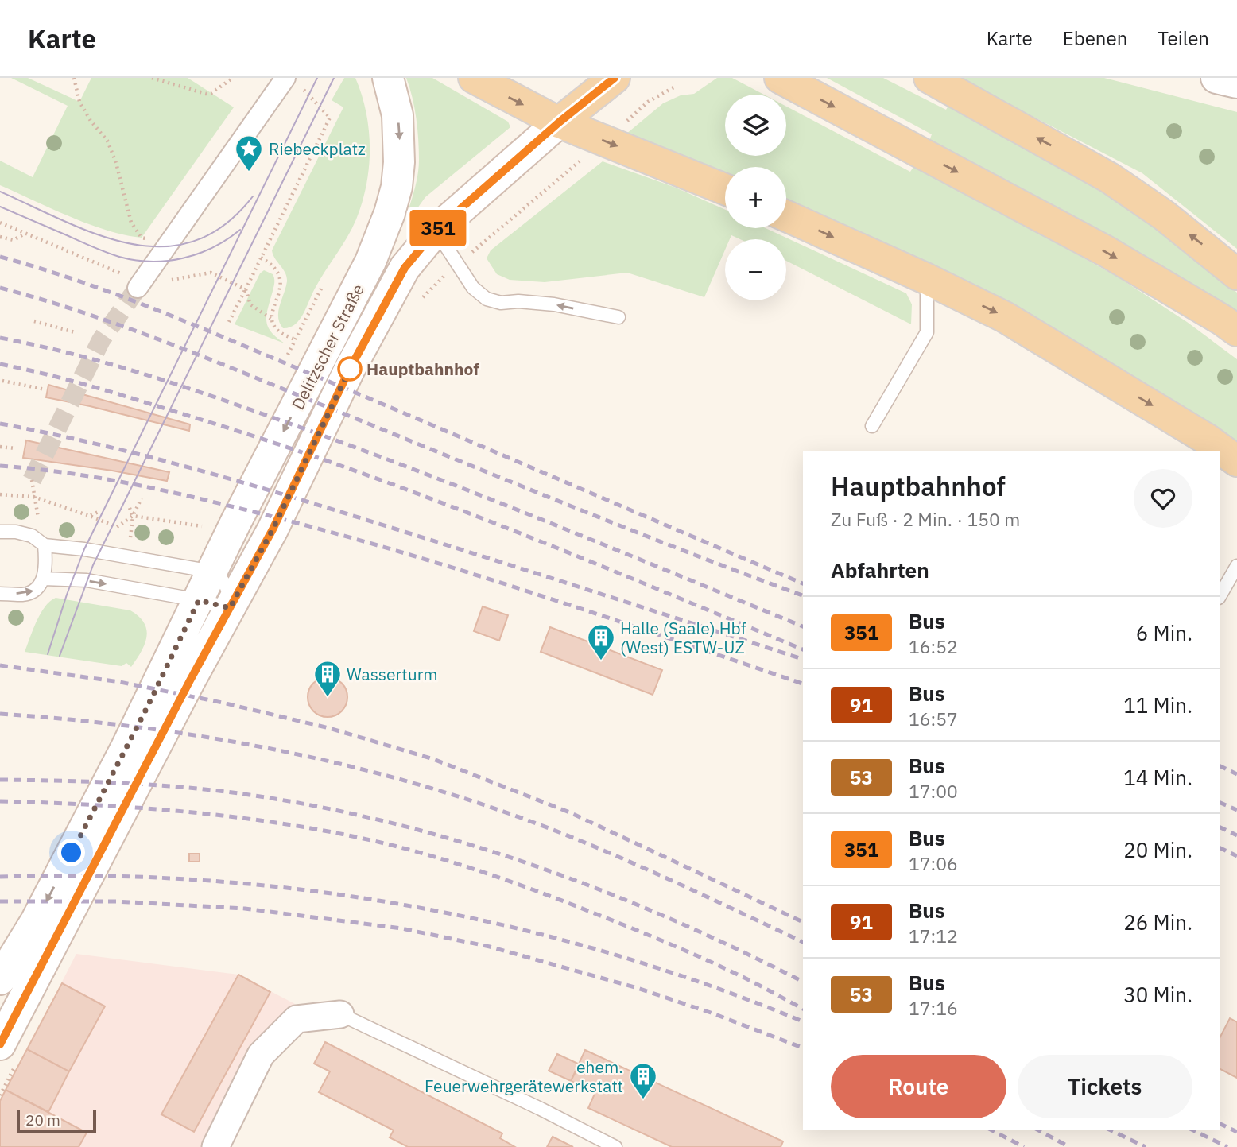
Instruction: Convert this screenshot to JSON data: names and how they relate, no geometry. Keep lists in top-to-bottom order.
{
  "streets": {
    "main road": ["Delitzscher Straße"]
  },
  "places": {
    "place": ["Riebeckplatz"],
    "other": ["Hauptbahnhof"],
    "building": ["Halle (Saale) Hbf (West) ESTW-UZ", "Wasserturm", "ehem. Feuerwehrgerätewerkstatt"]
  },
  "lines": ["bus line 351"],
  "scale_bar": "20 m",
  "page": {
    "header": "Karte",
    "nav": ["Karte", "Ebenen", "Teilen"],
    "on_map": "351",
    "map_buttons": ["+", "−"],
    "heading": [
      ["Hauptbahnhof", "Zu Fuß · 2 Min. · 150 m"],
      "Abfahrten"
    ],
    "list": [
      {
        "mark": "351",
        "name": "Bus",
        "note": "16:52",
        "value": "6 Min."
      },
      {
        "mark": "91",
        "name": "Bus",
        "note": "16:57",
        "value": "11 Min."
      },
      {
        "mark": "53",
        "name": "Bus",
        "note": "17:00",
        "value": "14 Min."
      },
      {
        "mark": "351",
        "name": "Bus",
        "note": "17:06",
        "value": "20 Min."
      },
      {
        "mark": "91",
        "name": "Bus",
        "note": "17:12",
        "value": "26 Min."
      },
      {
        "mark": "53",
        "name": "Bus",
        "note": "17:16",
        "value": "30 Min."
      }
    ],
    "buttons": ["Route", "Tickets"],
    "scale": "20 m"
  }
}
